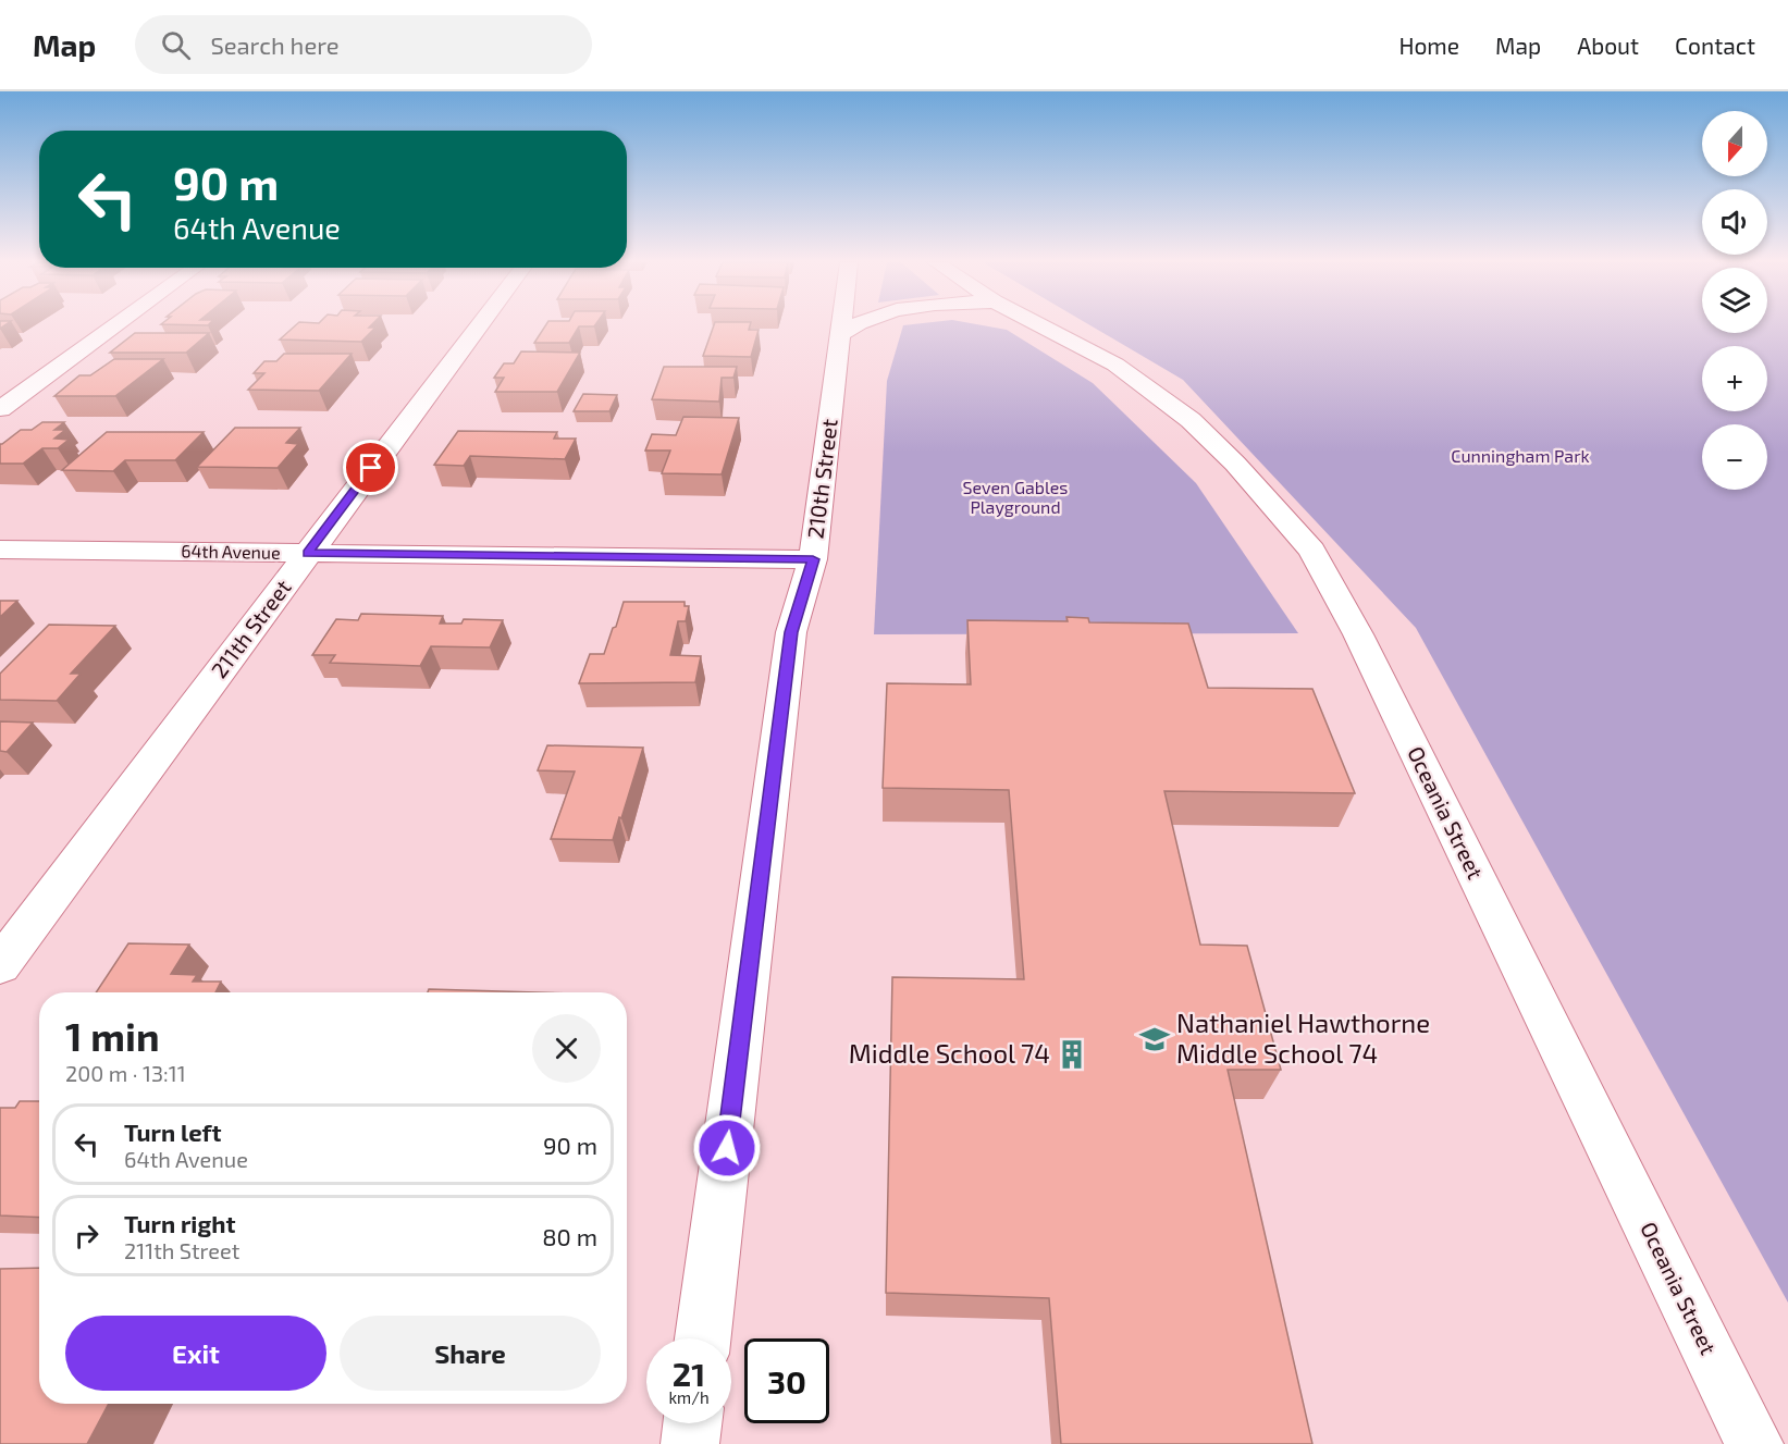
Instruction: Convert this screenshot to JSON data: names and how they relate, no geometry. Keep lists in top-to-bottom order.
{
  "streets": {
    "street": [
      "210th Street",
      "64th Avenue",
      "211th Street",
      "Oceania Street"
    ]
  },
  "crossings": [
    ["210th Street", "64th Avenue"],
    ["64th Avenue", "211th Street"]
  ],
  "parks": ["Cunningham Park", "Seven Gables Playground"],
  "places": {
    "school or university": ["Nathaniel Hawthorne Middle School 74"],
    "building": ["Middle School 74"]
  },
  "north": "bottom",
  "page": {
    "header": "Map",
    "search": "Search here",
    "nav": [
      "Home",
      "Map",
      "About",
      "Contact"
    ],
    "map_buttons": ["+", "−"],
    "turn": ["90 m", "64th Avenue"],
    "heading": ["1 min", "200 m · 13:11"],
    "list": [
      {
        "name": "Turn left",
        "note": "64th Avenue",
        "value": "90 m"
      },
      {
        "name": "Turn right",
        "note": "211th Street",
        "value": "80 m"
      }
    ],
    "buttons": ["Exit", "Share"],
    "speed": "21 km/h",
    "limit": "30"
  }
}
